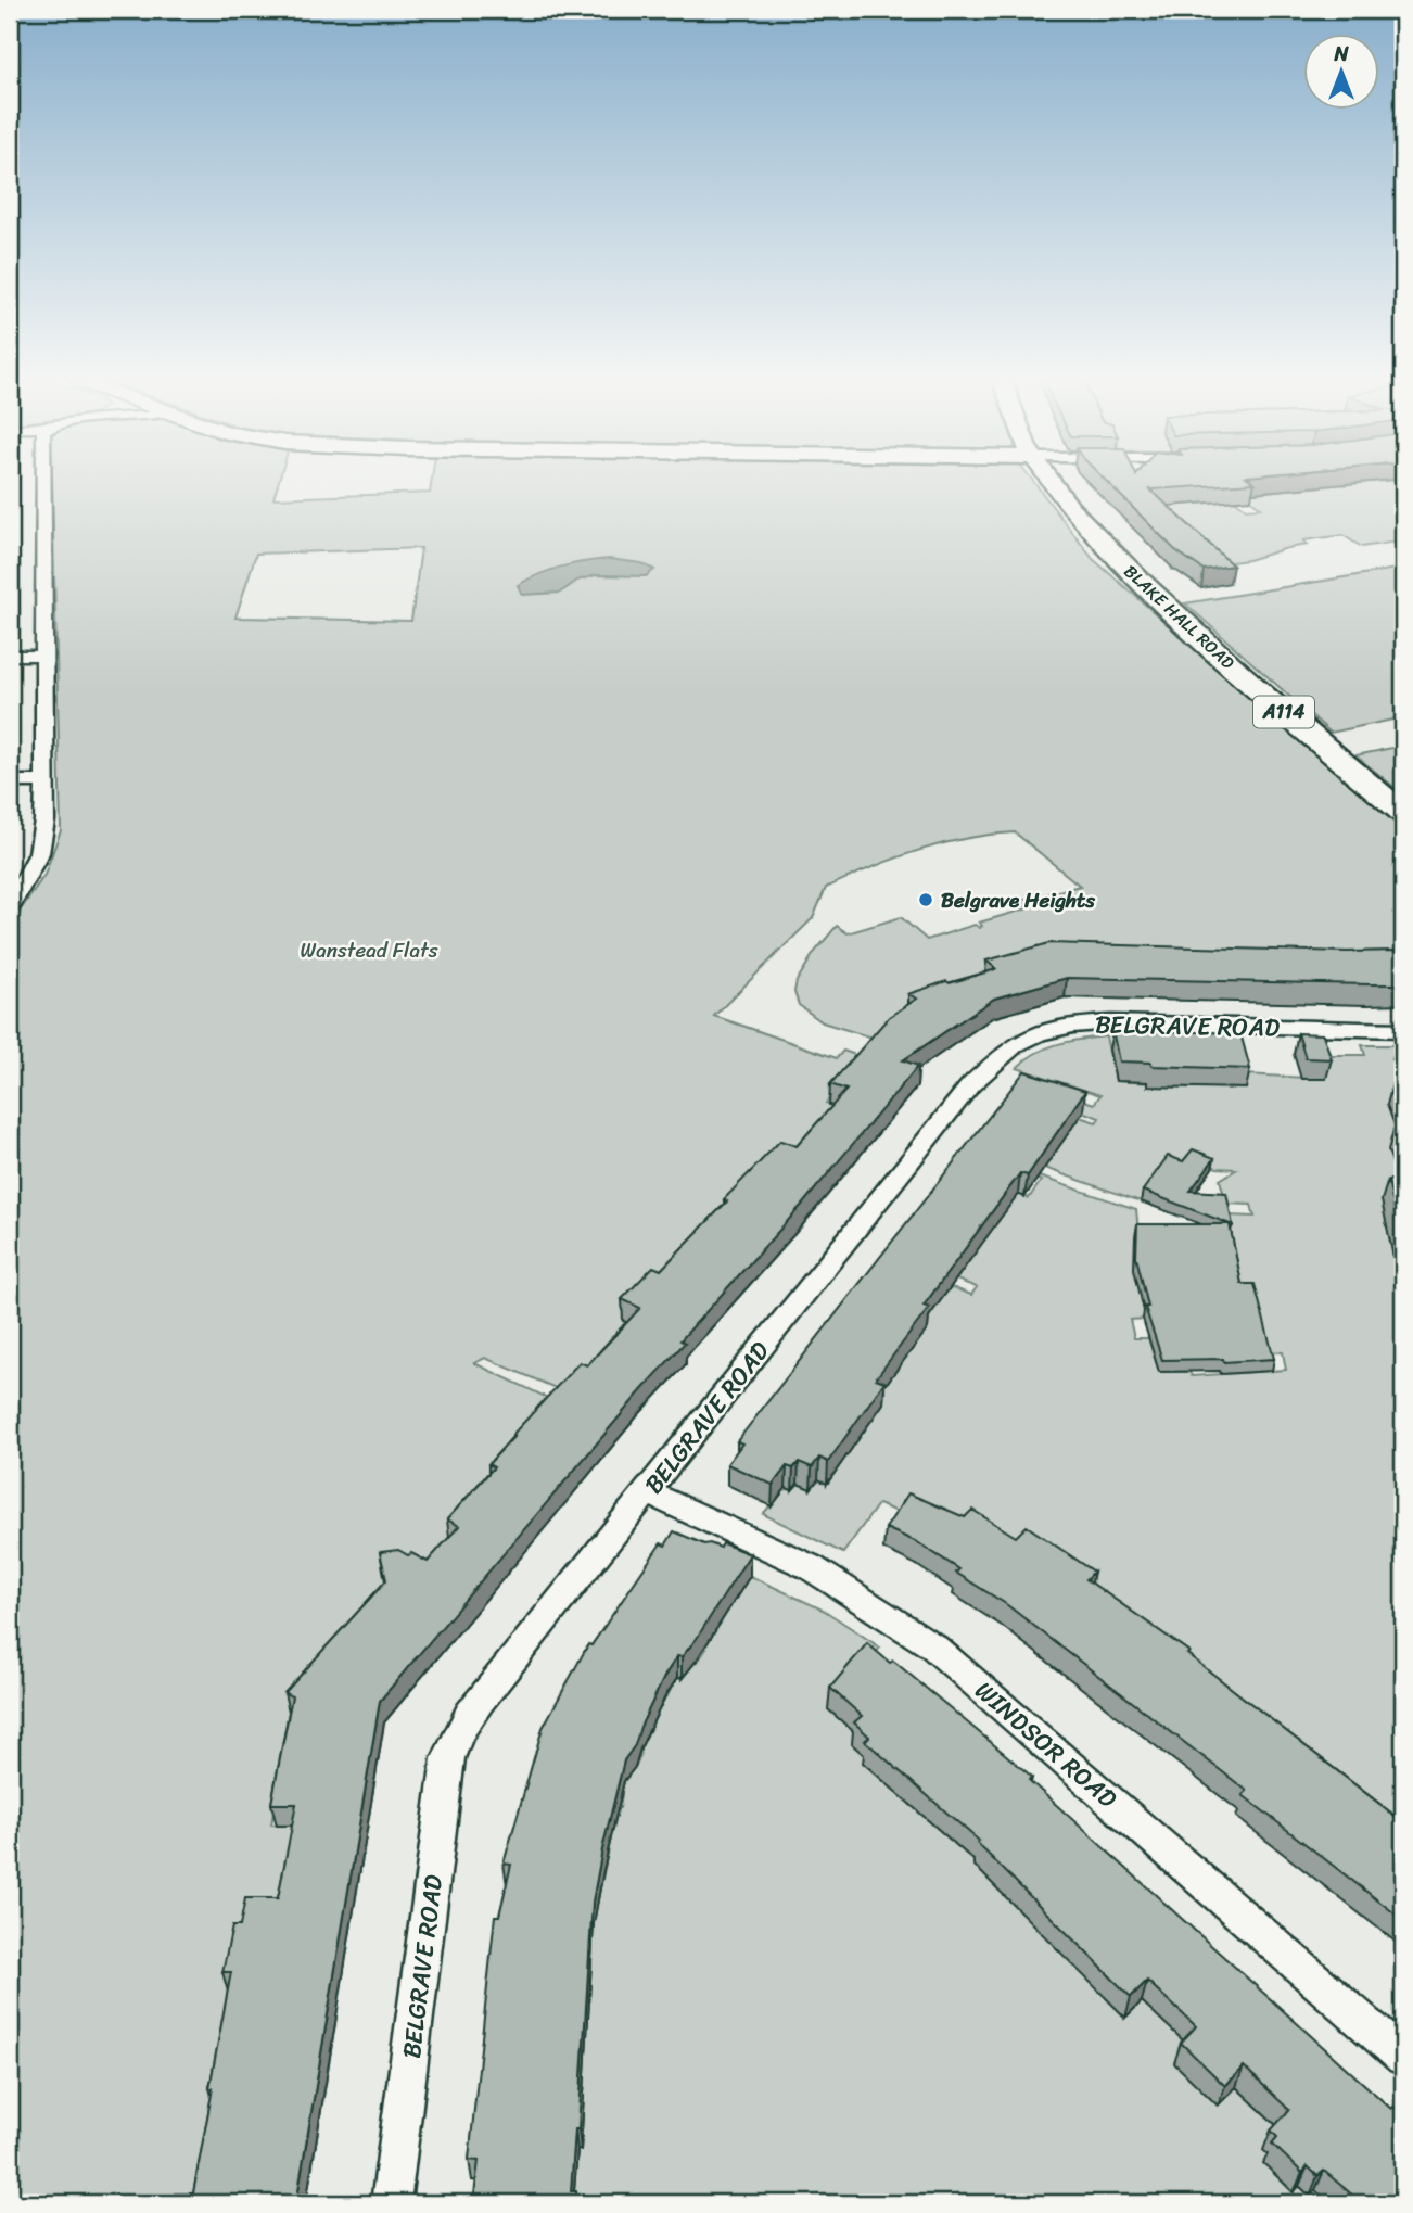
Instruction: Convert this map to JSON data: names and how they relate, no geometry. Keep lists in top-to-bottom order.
{
  "streets": {
    "main road": ["BLAKE HALL ROAD", "A114"],
    "street": ["BELGRAVE ROAD", "WINDSOR ROAD"]
  },
  "crossings": [
    ["BELGRAVE ROAD", "WINDSOR ROAD"]
  ],
  "parks": ["Wanstead Flats"],
  "places": ["Belgrave Heights"],
  "north": "top"
}
